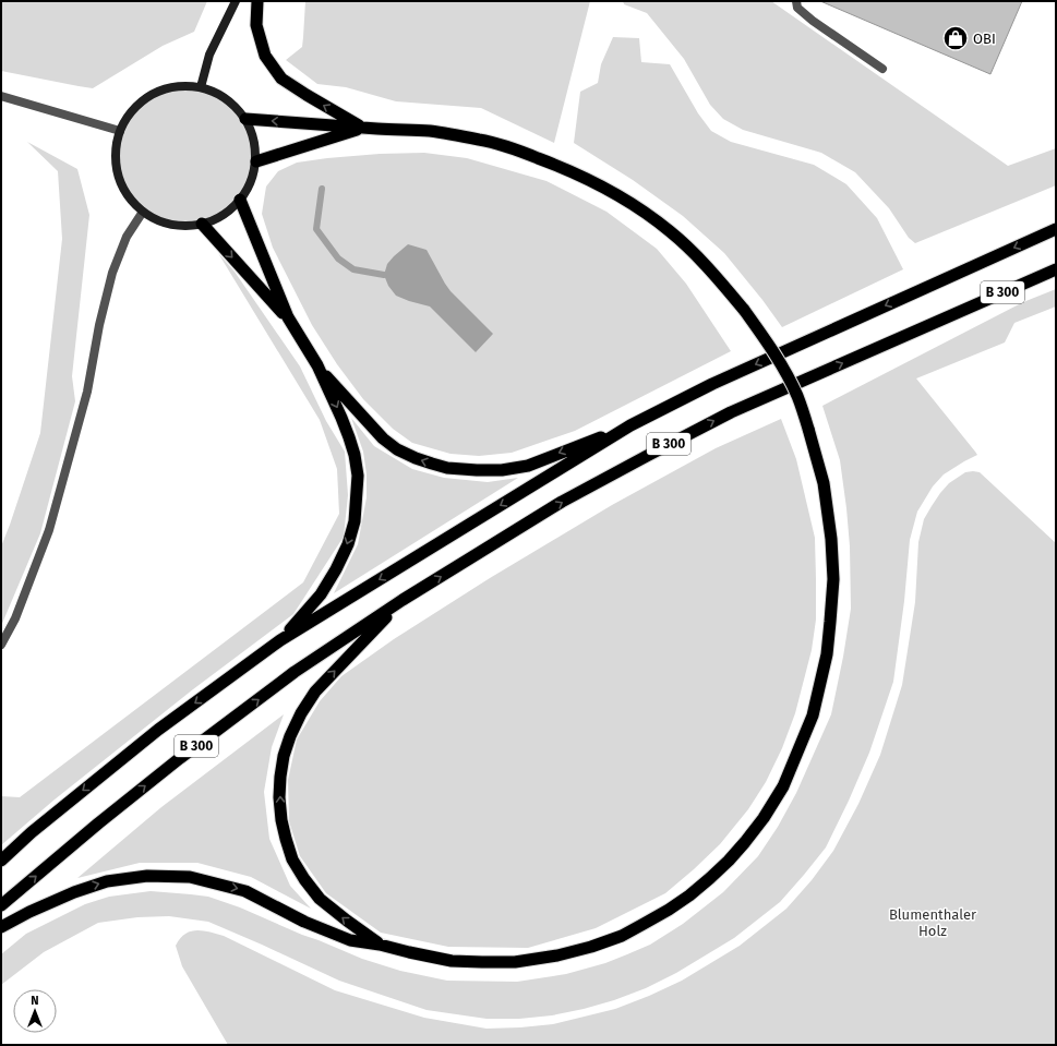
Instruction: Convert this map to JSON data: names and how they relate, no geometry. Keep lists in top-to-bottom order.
{
  "streets": {
    "highway": ["B 300"]
  },
  "parks": ["Blumenthaler Holz"],
  "places": {
    "shop": ["OBI"]
  },
  "north": "top"
}
